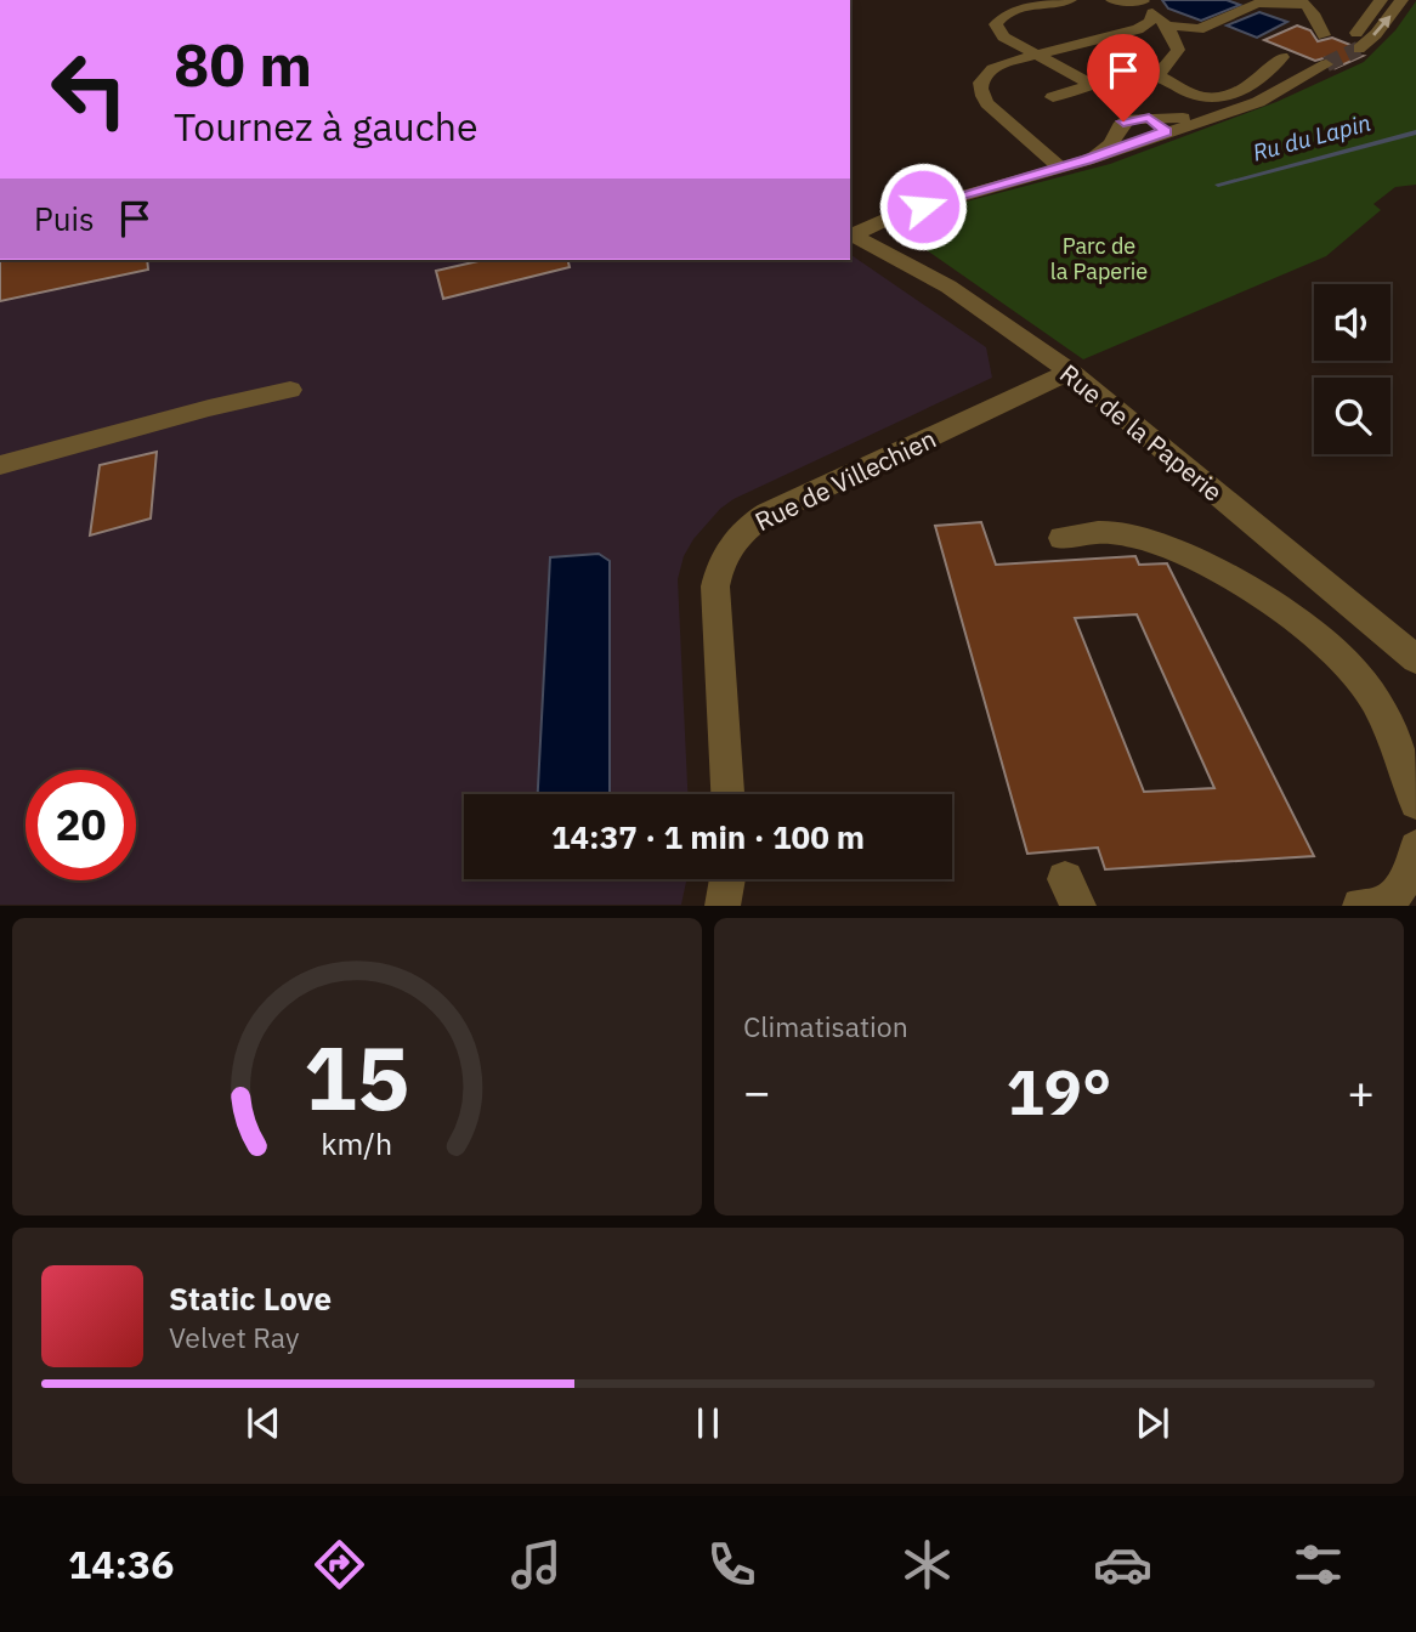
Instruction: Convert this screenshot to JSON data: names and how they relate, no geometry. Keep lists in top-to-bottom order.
{
  "streets": {
    "street": ["Rue de la Paperie", "Rue de Villechien"]
  },
  "crossings": [
    ["Rue de la Paperie", "Rue de Villechien"]
  ],
  "water": ["Ru du Lapin"],
  "parks": ["Parc de la Paperie"],
  "page": {
    "turn": ["80 m", "Tournez à gauche"],
    "then": "Puis",
    "limit": "20",
    "trip": "14:37 · 1 min · 100 m",
    "tile": "Climatisation",
    "heat": ["−", "19°", "+"],
    "song": ["Static Love", "Velvet Ray"],
    "tabs": "14:36",
    "gauge": ["15", "km/h"]
  }
}
